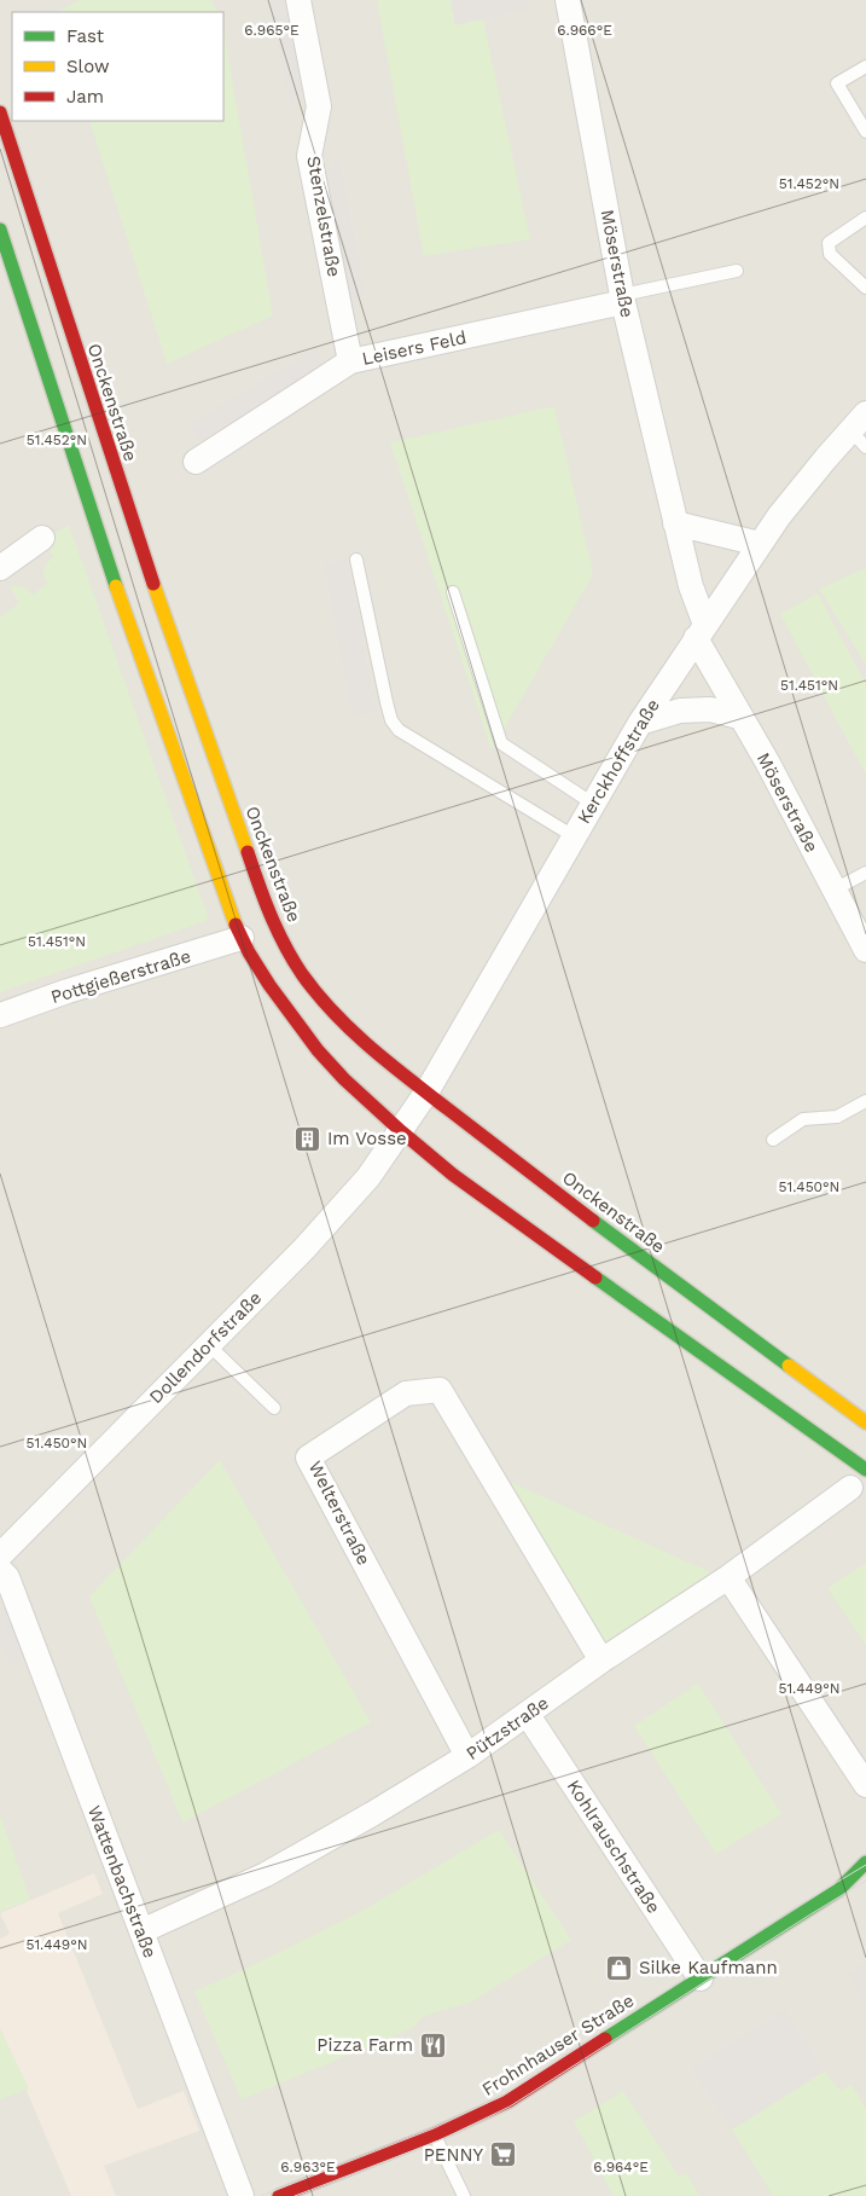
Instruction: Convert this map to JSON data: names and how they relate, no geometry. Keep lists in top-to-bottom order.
{
  "streets": {
    "main road": ["Onckenstraße", "Frohnhauser Straße"],
    "street": [
      "Stenzelstraße",
      "Möserstraße",
      "Leisers Feld",
      "Kerckhoffstraße",
      "Pottgießerstraße",
      "Dollendorfstraße",
      "Welterstraße",
      "Pützstraße",
      "Kohlrauschstraße",
      "Wattenbachstraße"
    ]
  },
  "crossings": [
    ["Stenzelstraße", "Leisers Feld"],
    ["Möserstraße", "Leisers Feld"],
    ["Möserstraße", "Kerckhoffstraße"],
    ["Onckenstraße", "Kerckhoffstraße"],
    ["Kerckhoffstraße", "Dollendorfstraße"],
    ["Welterstraße", "Pützstraße"],
    ["Pützstraße", "Kohlrauschstraße"],
    ["Pützstraße", "Wattenbachstraße"],
    ["Kohlrauschstraße", "Frohnhauser Straße"]
  ],
  "places": {
    "building": ["Im Vosse"],
    "shop": ["Silke Kaufmann"],
    "restaurant": ["Pizza Farm"],
    "supermarket": ["PENNY"]
  },
  "legend": ["Fast", "Slow", "Jam"],
  "coordinates": [
    "6.966°E",
    "6.965°E",
    "51.452°N",
    "51.451°N",
    "51.450°N",
    "51.449°N",
    "6.963°E",
    "6.964°E"
  ]
}
